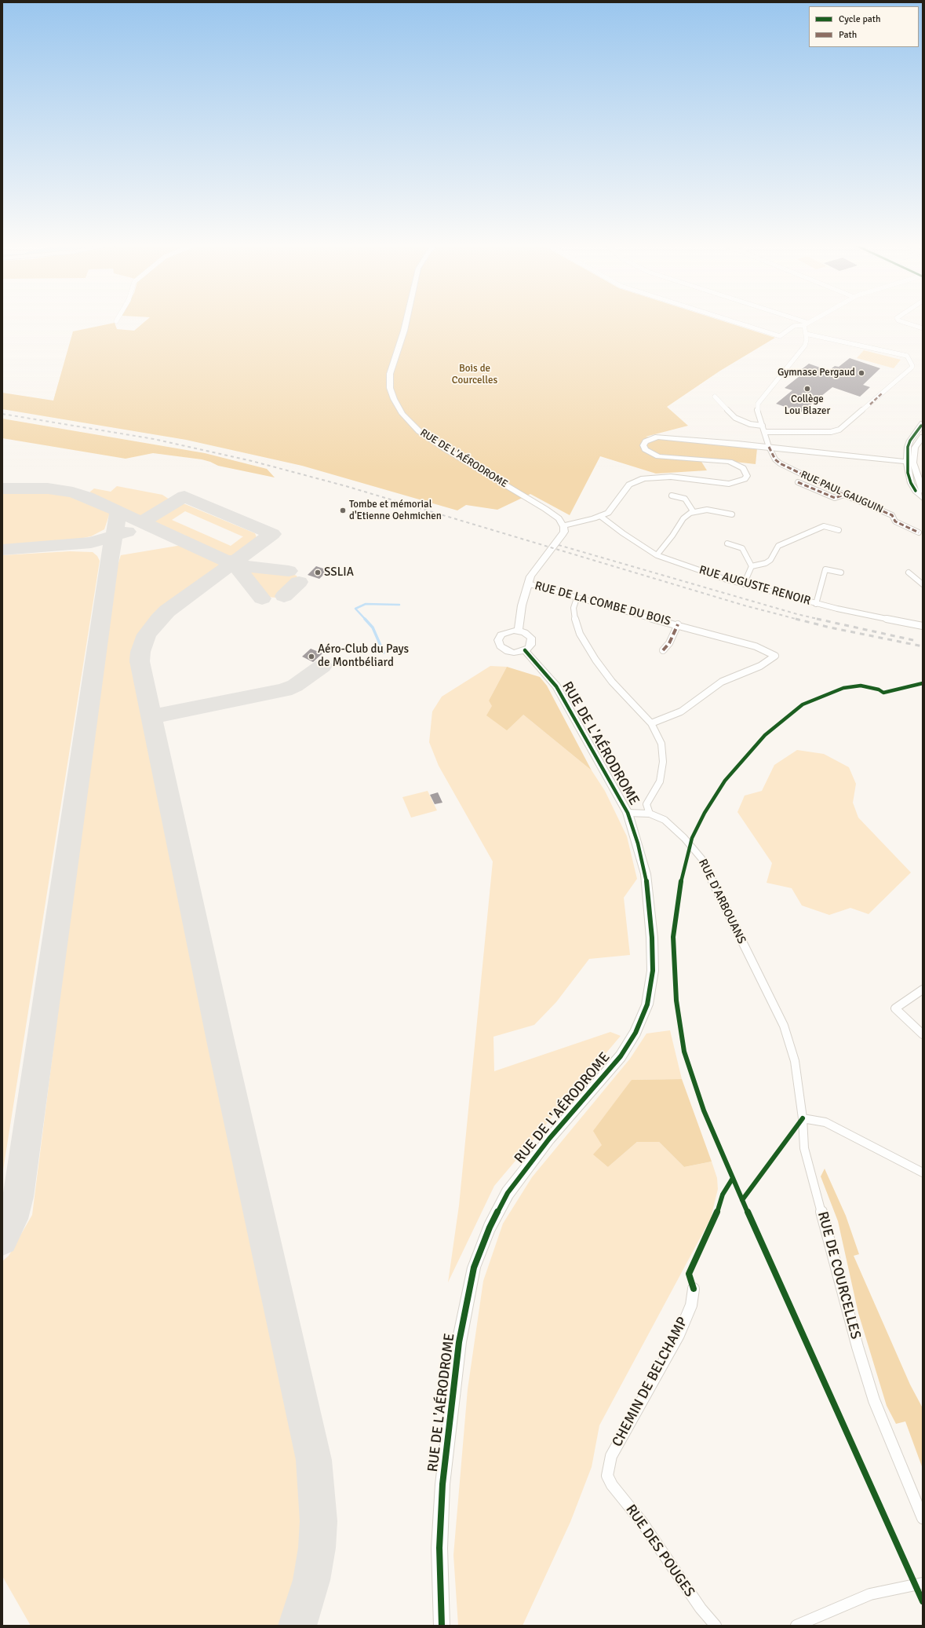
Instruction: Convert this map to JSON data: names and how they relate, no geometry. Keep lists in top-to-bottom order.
{
  "streets": {
    "street": [
      "RUE DE L'AÉRODROME",
      "RUE PAUL GAUGUIN",
      "RUE AUGUSTE RENOIR",
      "RUE DE LA COMBE DU BOIS",
      "RUE D'ARBOUANS",
      "RUE DE COURCELLES",
      "CHEMIN DE BELCHAMP",
      "RUE DES POUGES"
    ]
  },
  "crossings": [
    ["RUE DE L'AÉRODROME", "RUE D'ARBOUANS"],
    ["RUE PAUL GAUGUIN", "RUE AUGUSTE RENOIR"],
    ["RUE D'ARBOUANS", "RUE DE COURCELLES"],
    ["CHEMIN DE BELCHAMP", "RUE DES POUGES"]
  ],
  "parks": ["Bois de Courcelles"],
  "places": [
    "Gymnase Pergaud",
    "Collège Lou Blazer",
    "Tombe et mémorial d'Etienne Oehmichen",
    "SSLIA",
    "Aéro-Club du Pays de Montbéliard"
  ],
  "legend": ["Cycle path", "Path"]
}
